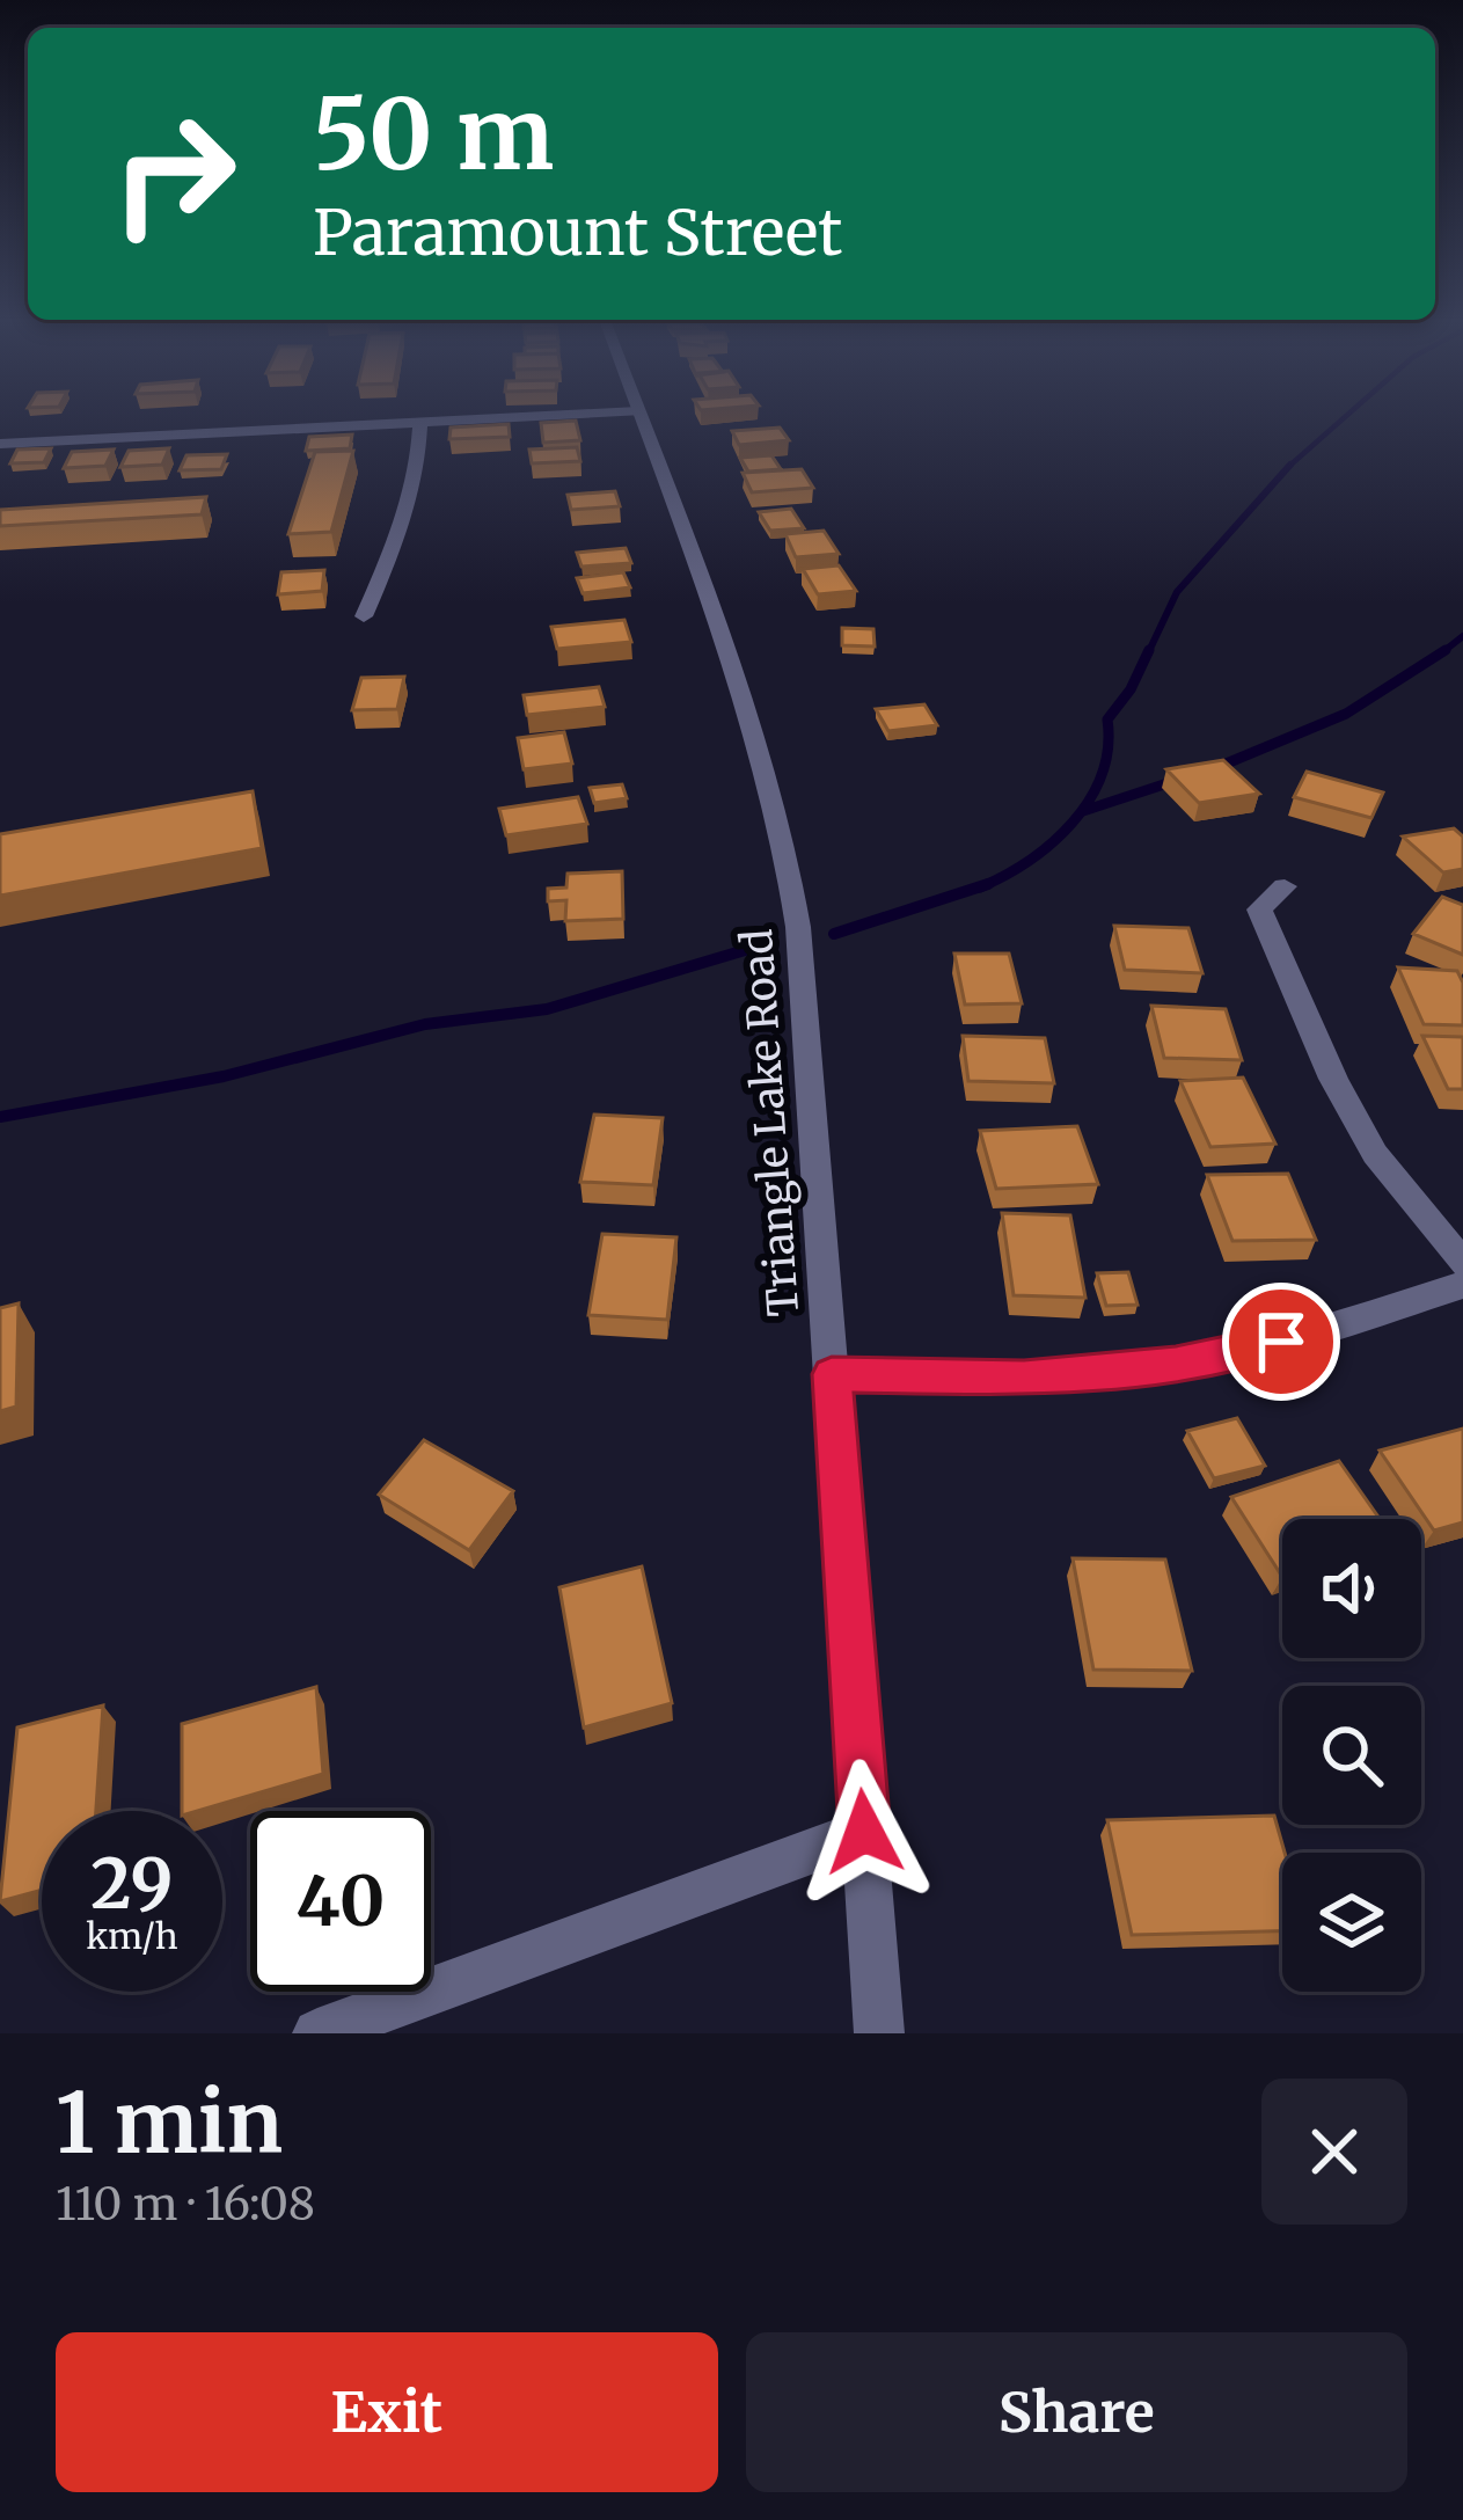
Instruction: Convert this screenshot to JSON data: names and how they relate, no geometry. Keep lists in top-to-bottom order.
{
  "streets": {
    "street": ["Triangle Lake Road"]
  },
  "page": {
    "turn": ["50 m", "Paramount Street"],
    "speed": "29 km/h",
    "limit": "40",
    "heading": ["1 min", "110 m · 16:08"],
    "buttons": ["Exit", "Share"]
  }
}
